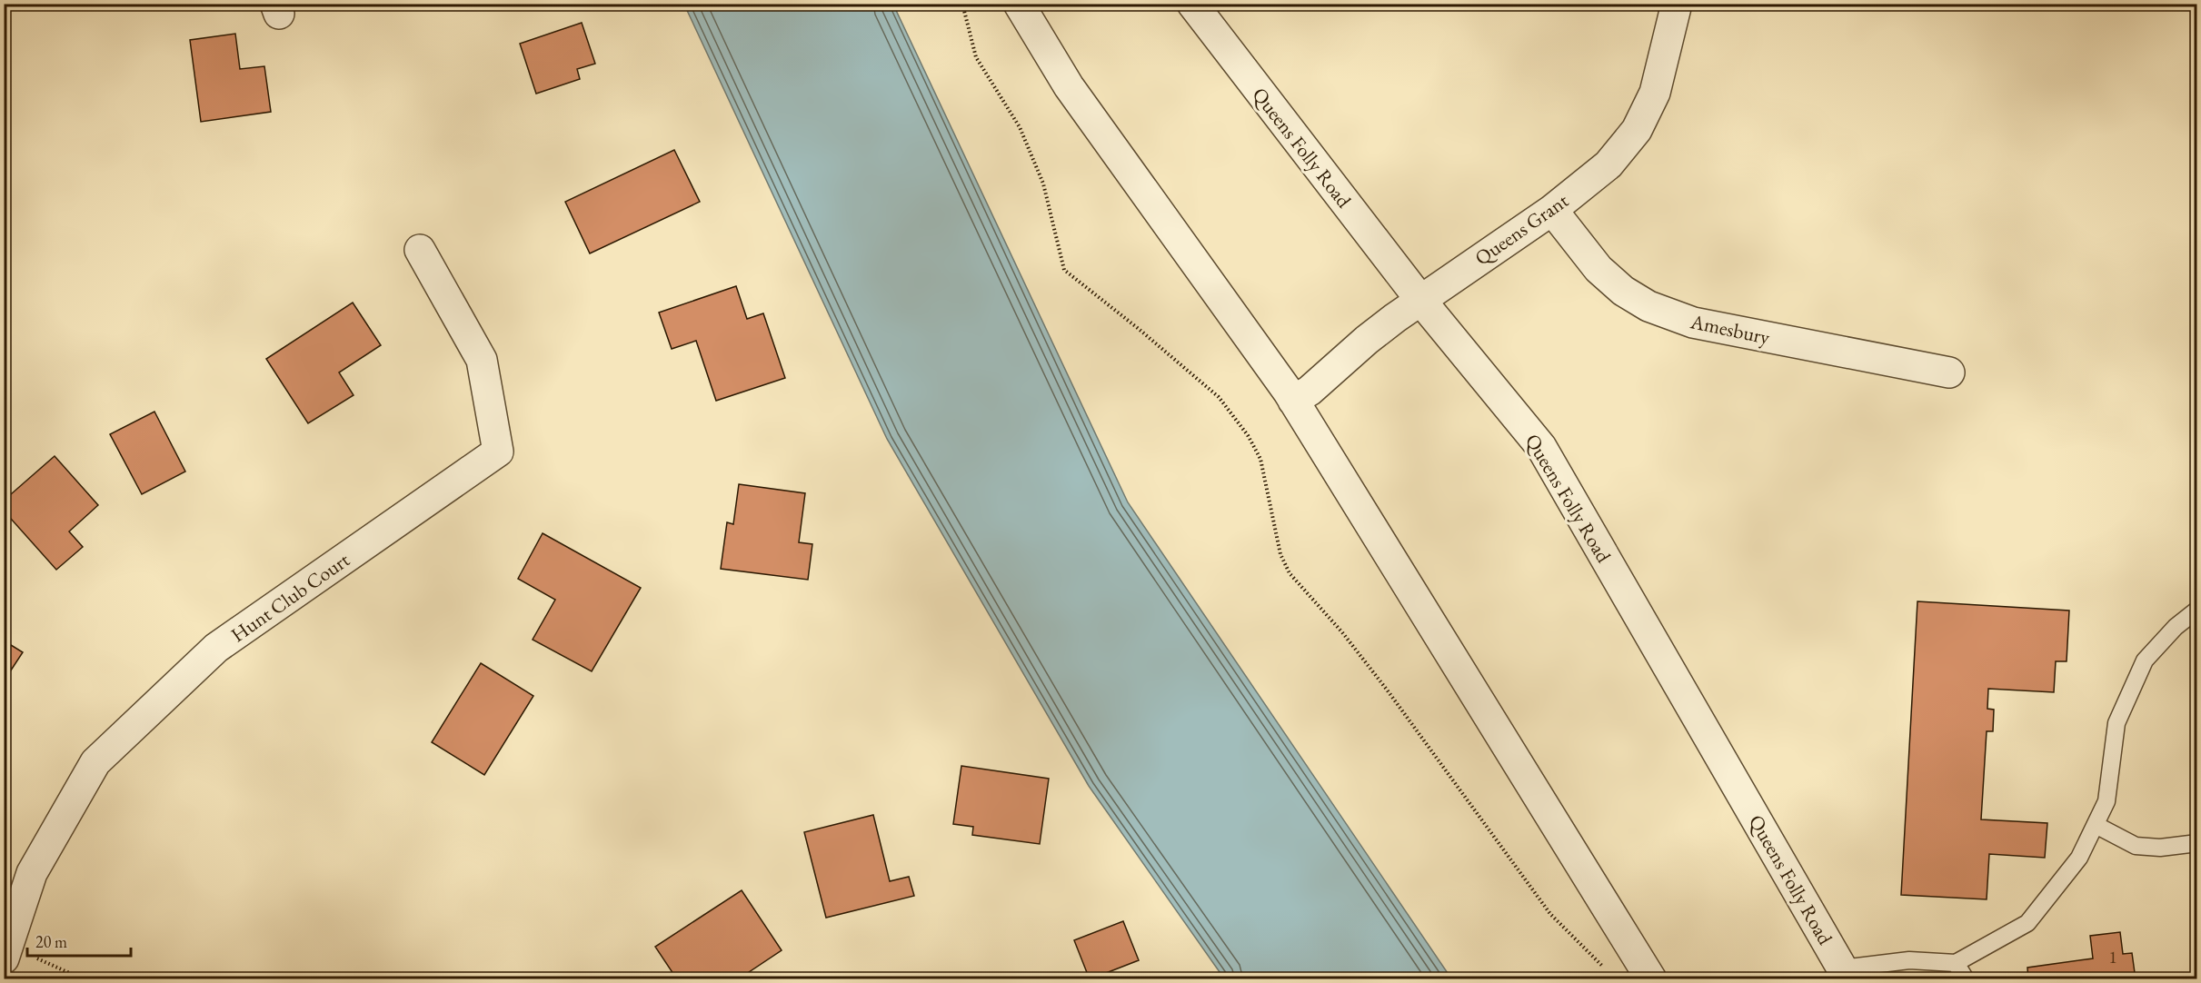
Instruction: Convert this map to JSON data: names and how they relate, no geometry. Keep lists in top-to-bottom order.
{
  "streets": {
    "street": [
      "Queens Folly Road",
      "Queens Grant",
      "Amesbury",
      "Hunt Club Court"
    ]
  },
  "crossings": [
    ["Queens Folly Road", "Queens Grant"],
    ["Queens Grant", "Amesbury"]
  ],
  "house_numbers": ["1"],
  "scale_bar": "20 m"
}
